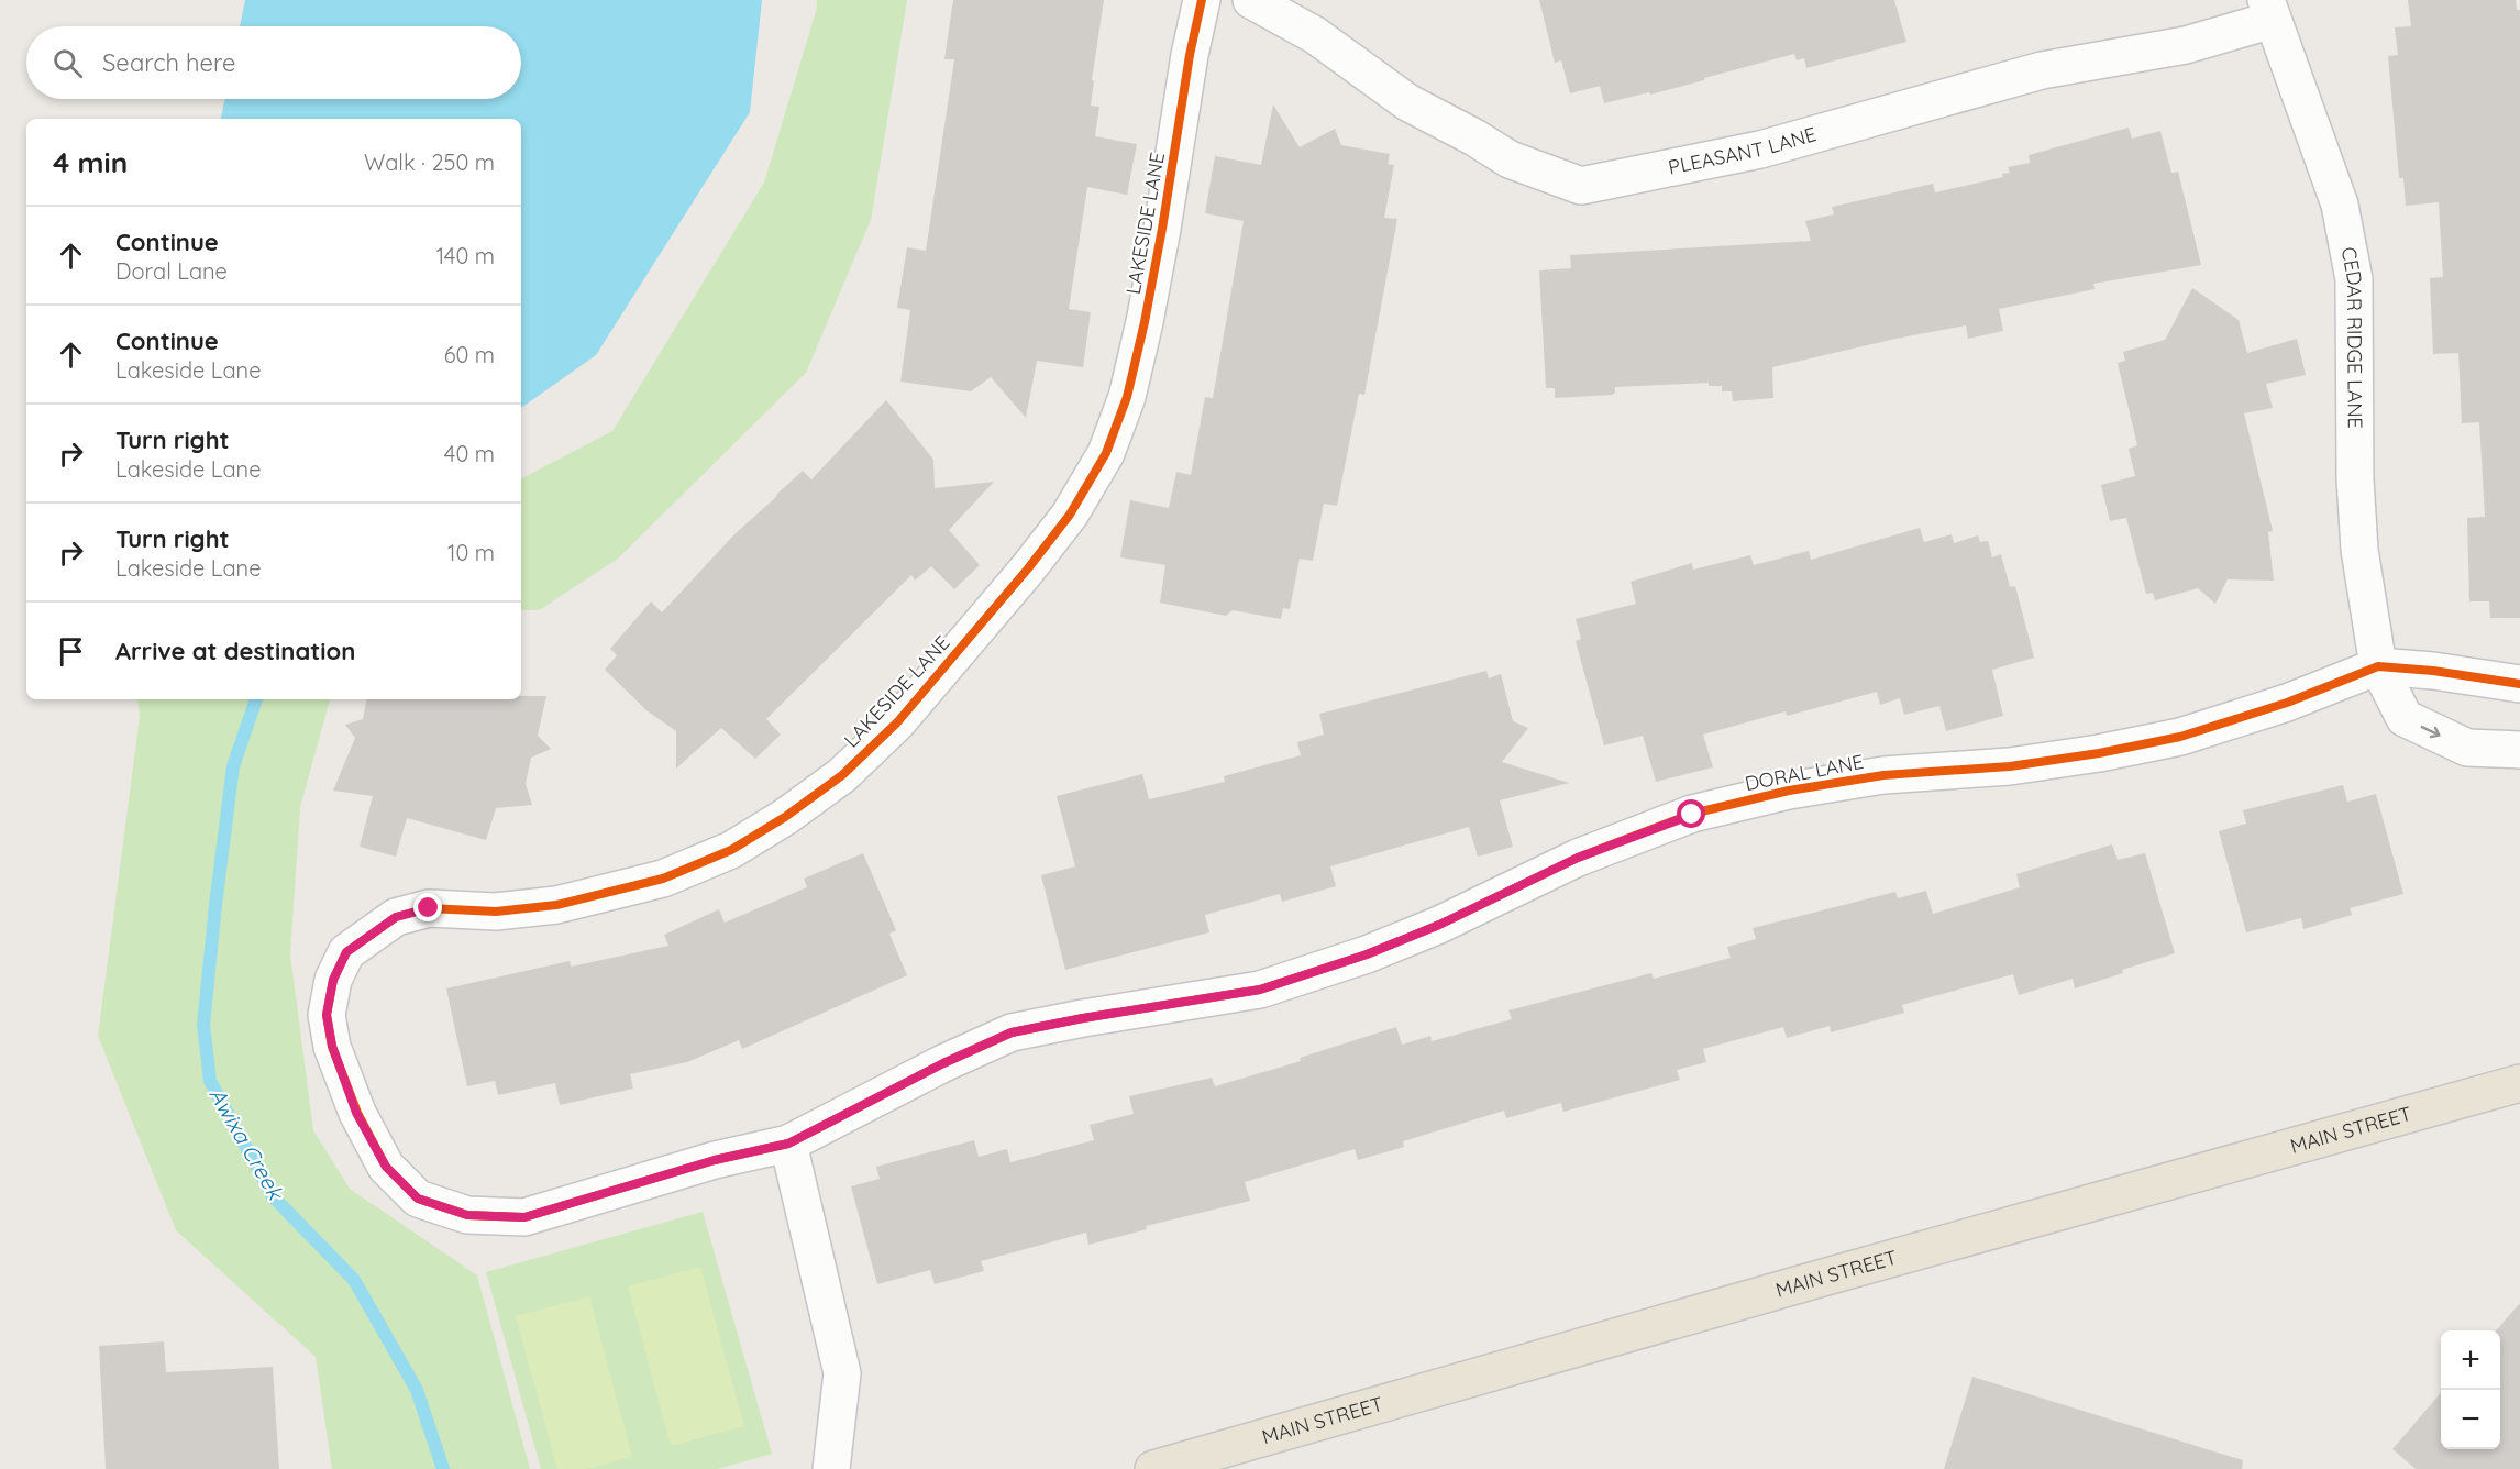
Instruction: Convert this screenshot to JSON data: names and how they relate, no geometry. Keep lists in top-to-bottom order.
{
  "streets": {
    "main road": ["MAIN STREET"],
    "street": [
      "PLEASANT LANE",
      "LAKESIDE LANE",
      "CEDAR RIDGE LANE",
      "DORAL LANE"
    ]
  },
  "crossings": [
    ["PLEASANT LANE", "CEDAR RIDGE LANE"],
    ["LAKESIDE LANE", "DORAL LANE"],
    ["CEDAR RIDGE LANE", "DORAL LANE"]
  ],
  "water": ["Awixa Creek"],
  "page": {
    "search": "Search here",
    "heading": ["4 min", "Walk · 250 m"],
    "list": [
      ["Continue", "Doral Lane", "140 m"],
      ["Continue", "Lakeside Lane", "60 m"],
      ["Turn right", "Lakeside Lane", "40 m"],
      ["Turn right", "Lakeside Lane", "10 m"],
      "Arrive at destination"
    ],
    "map_buttons": ["+", "−"]
  }
}
